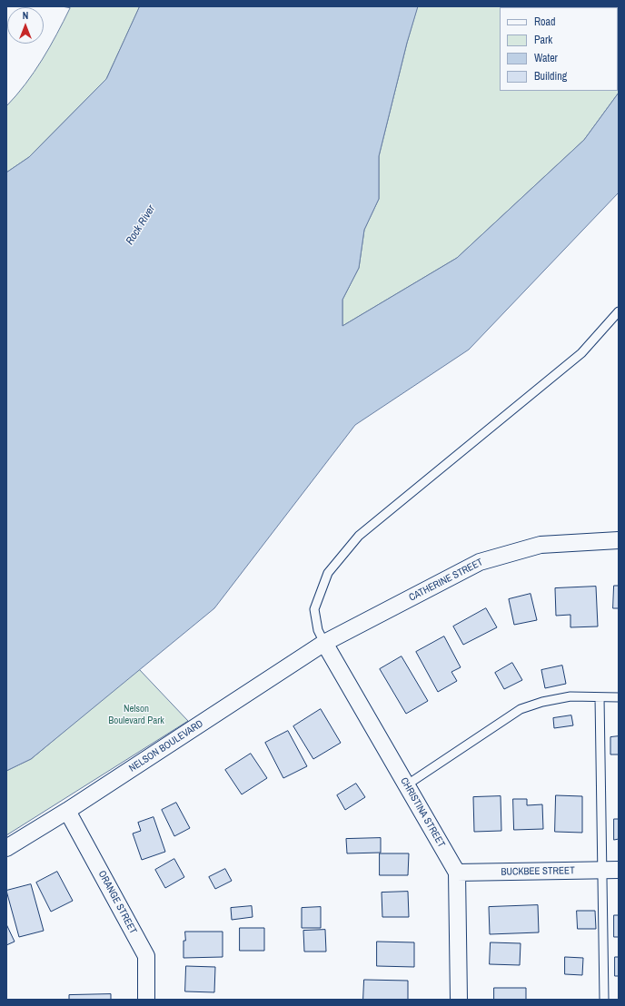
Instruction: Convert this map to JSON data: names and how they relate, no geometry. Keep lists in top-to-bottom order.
{
  "streets": {
    "street": [
      "CATHERINE STREET",
      "NELSON BOULEVARD",
      "CHRISTINA STREET",
      "BUCKBEE STREET",
      "ORANGE STREET"
    ]
  },
  "crossings": [
    ["CATHERINE STREET", "NELSON BOULEVARD"],
    ["CATHERINE STREET", "CHRISTINA STREET"],
    ["NELSON BOULEVARD", "CHRISTINA STREET"],
    ["NELSON BOULEVARD", "ORANGE STREET"],
    ["CHRISTINA STREET", "BUCKBEE STREET"]
  ],
  "water": ["Rock River"],
  "parks": ["Nelson Boulevard Park"],
  "legend": [
    "Road",
    "Park",
    "Water",
    "Building"
  ],
  "north": "top"
}
